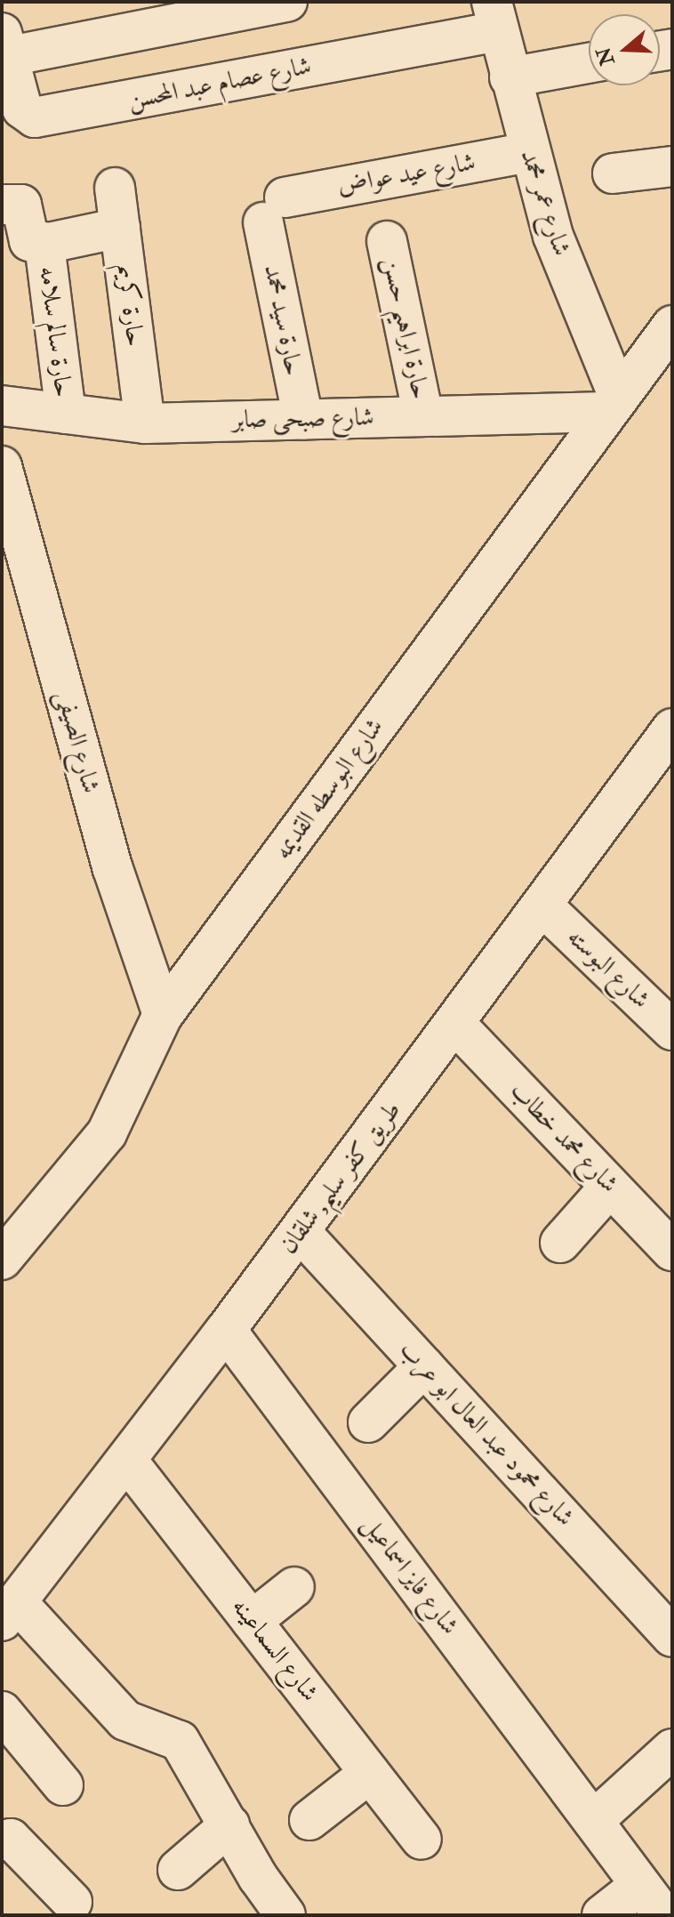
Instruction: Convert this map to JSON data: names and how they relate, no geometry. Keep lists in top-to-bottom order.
{
  "streets": {
    "street": [
      "شارع عصام عبد المحسن",
      "شارع عيد عواض",
      "شارع عمر محمد",
      "حارة كريم",
      "حارة سيد محمد",
      "حارة ابراهيم حسن",
      "حارة سالم سلامه",
      "شارع صبحى صابر",
      "شارع الصيفى",
      "شارع البوسطه القديمه",
      "شارع البوسته",
      "شارع محمد خطاب",
      "طريق كفر سليم, شلقان",
      "شارع محمود عبد العال ابو عرب",
      "شارع فايز اسماعيل",
      "شارع السماعينه"
    ]
  },
  "crossings": [
    ["شارع عصام عبد المحسن", "شارع عمر محمد"],
    ["شارع عيد عواض", "شارع عمر محمد"],
    ["شارع عيد عواض", "حارة سيد محمد"],
    ["شارع عمر محمد", "شارع صبحى صابر"],
    ["شارع عمر محمد", "شارع البوسطه القديمه"],
    ["حارة كريم", "حارة سالم سلامه"],
    ["حارة كريم", "شارع صبحى صابر"],
    ["حارة سيد محمد", "شارع صبحى صابر"],
    ["حارة ابراهيم حسن", "شارع صبحى صابر"],
    ["حارة سالم سلامه", "شارع صبحى صابر"],
    ["شارع صبحى صابر", "شارع البوسطه القديمه"],
    ["شارع الصيفى", "شارع البوسطه القديمه"],
    ["شارع البوسته", "طريق كفر سليم, شلقان"],
    ["شارع محمد خطاب", "طريق كفر سليم, شلقان"],
    ["طريق كفر سليم, شلقان", "شارع محمود عبد العال ابو عرب"],
    ["طريق كفر سليم, شلقان", "شارع فايز اسماعيل"],
    ["طريق كفر سليم, شلقان", "شارع السماعينه"]
  ],
  "north": "left"
}
